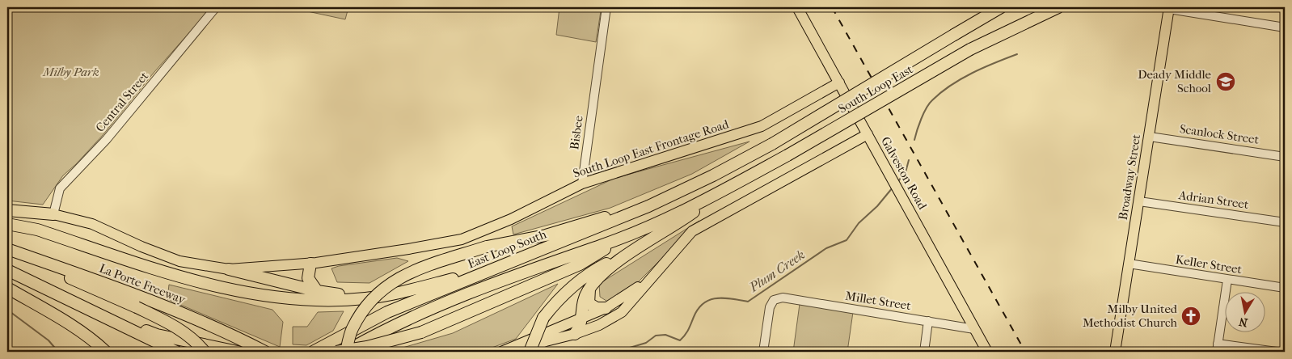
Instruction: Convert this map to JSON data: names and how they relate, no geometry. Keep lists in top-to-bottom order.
{
  "streets": {
    "highway": ["South Loop East", "East Loop South", "La Porte Freeway"],
    "main road": ["South Loop East Frontage Road", "Galveston Road", "Broadway Street"],
    "street": [
      "Central Street",
      "Bisbee",
      "Scanlock Street",
      "Adrian Street",
      "Keller Street",
      "Millet Street"
    ]
  },
  "crossings": [
    ["South Loop East", "East Loop South"],
    ["Central Street", "South Loop East Frontage Road"],
    ["Bisbee", "South Loop East Frontage Road"],
    ["Scanlock Street", "Broadway Street"],
    ["South Loop East Frontage Road", "Galveston Road"],
    ["Galveston Road", "Millet Street"],
    ["Broadway Street", "Adrian Street"],
    ["Broadway Street", "Keller Street"]
  ],
  "water": ["Plum Creek"],
  "parks": ["Milby Park"],
  "places": {
    "school or university": ["Deady Middle School"],
    "church": ["Milby United Methodist Church"]
  },
  "north": "bottom"
}
